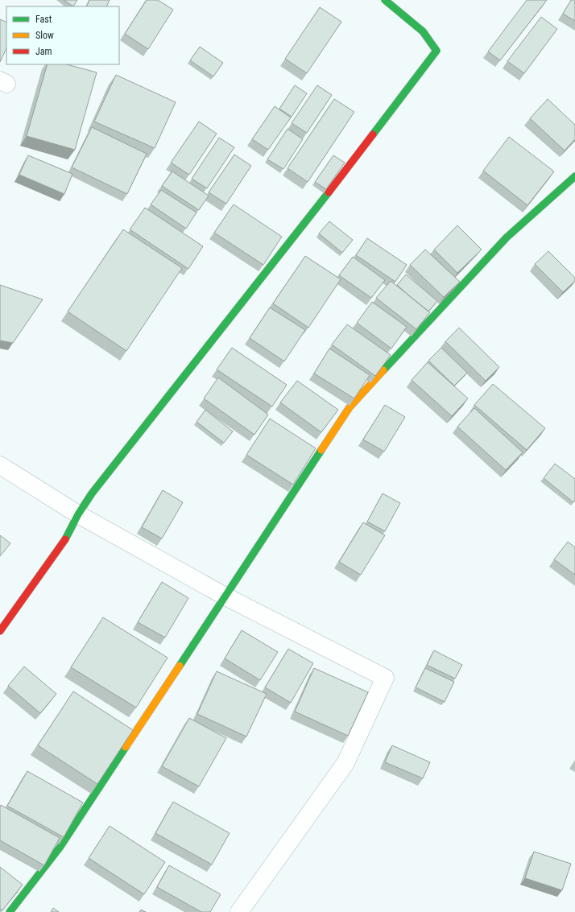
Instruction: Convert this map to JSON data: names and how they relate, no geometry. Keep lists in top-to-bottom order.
{
  "legend": ["Fast", "Slow", "Jam"]
}
